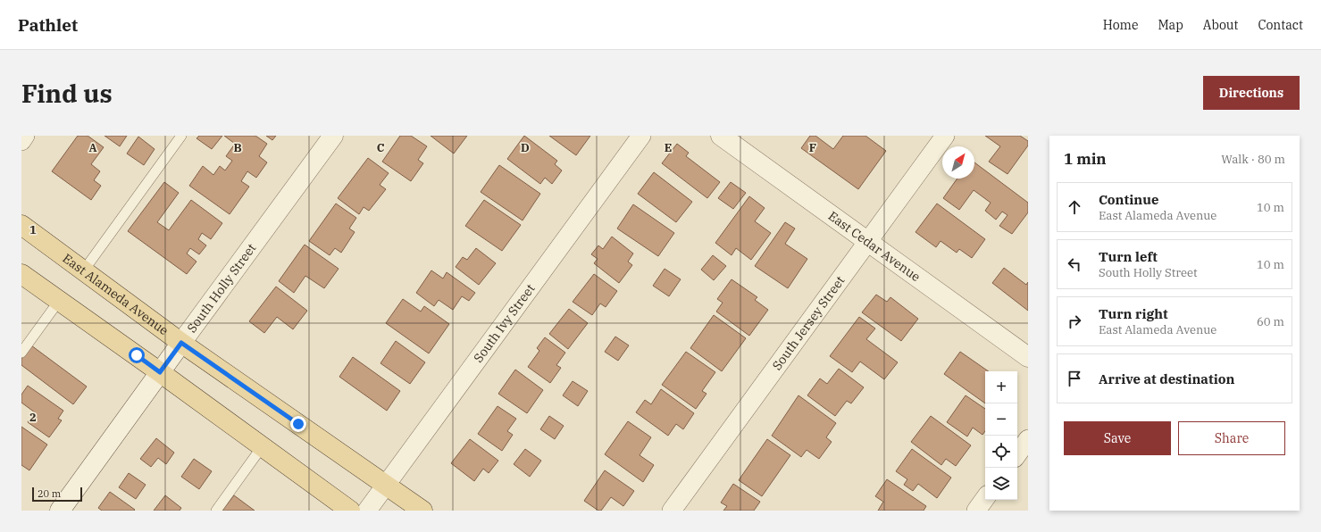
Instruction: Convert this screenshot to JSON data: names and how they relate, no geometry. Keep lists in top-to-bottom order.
{
  "streets": {
    "main road": ["East Alameda Avenue"],
    "street": [
      "East Cedar Avenue",
      "South Holly Street",
      "South Ivy Street",
      "South Jersey Street"
    ]
  },
  "crossings": [
    ["East Cedar Avenue", "South Jersey Street"],
    ["South Holly Street", "East Alameda Avenue"],
    ["East Alameda Avenue", "South Ivy Street"]
  ],
  "scale_bar": "20 m",
  "north": "top right",
  "page": {
    "header": "Pathlet",
    "nav": [
      "Home",
      "Map",
      "About",
      "Contact"
    ],
    "buttons": [
      "Directions",
      ["Save", "Share"]
    ],
    "title": "Find us",
    "heading": ["1 min", "Walk · 80 m"],
    "list": [
      ["Continue", "East Alameda Avenue", "10 m"],
      ["Turn left", "South Holly Street", "10 m"],
      ["Turn right", "East Alameda Avenue", "60 m"],
      "Arrive at destination"
    ],
    "map_buttons": ["+", "−"],
    "scale": "20 m"
  },
  "grid": {
    "columns": [
      "A",
      "B",
      "C",
      "D",
      "E",
      "F"
    ],
    "rows": ["1", "2"]
  }
}
